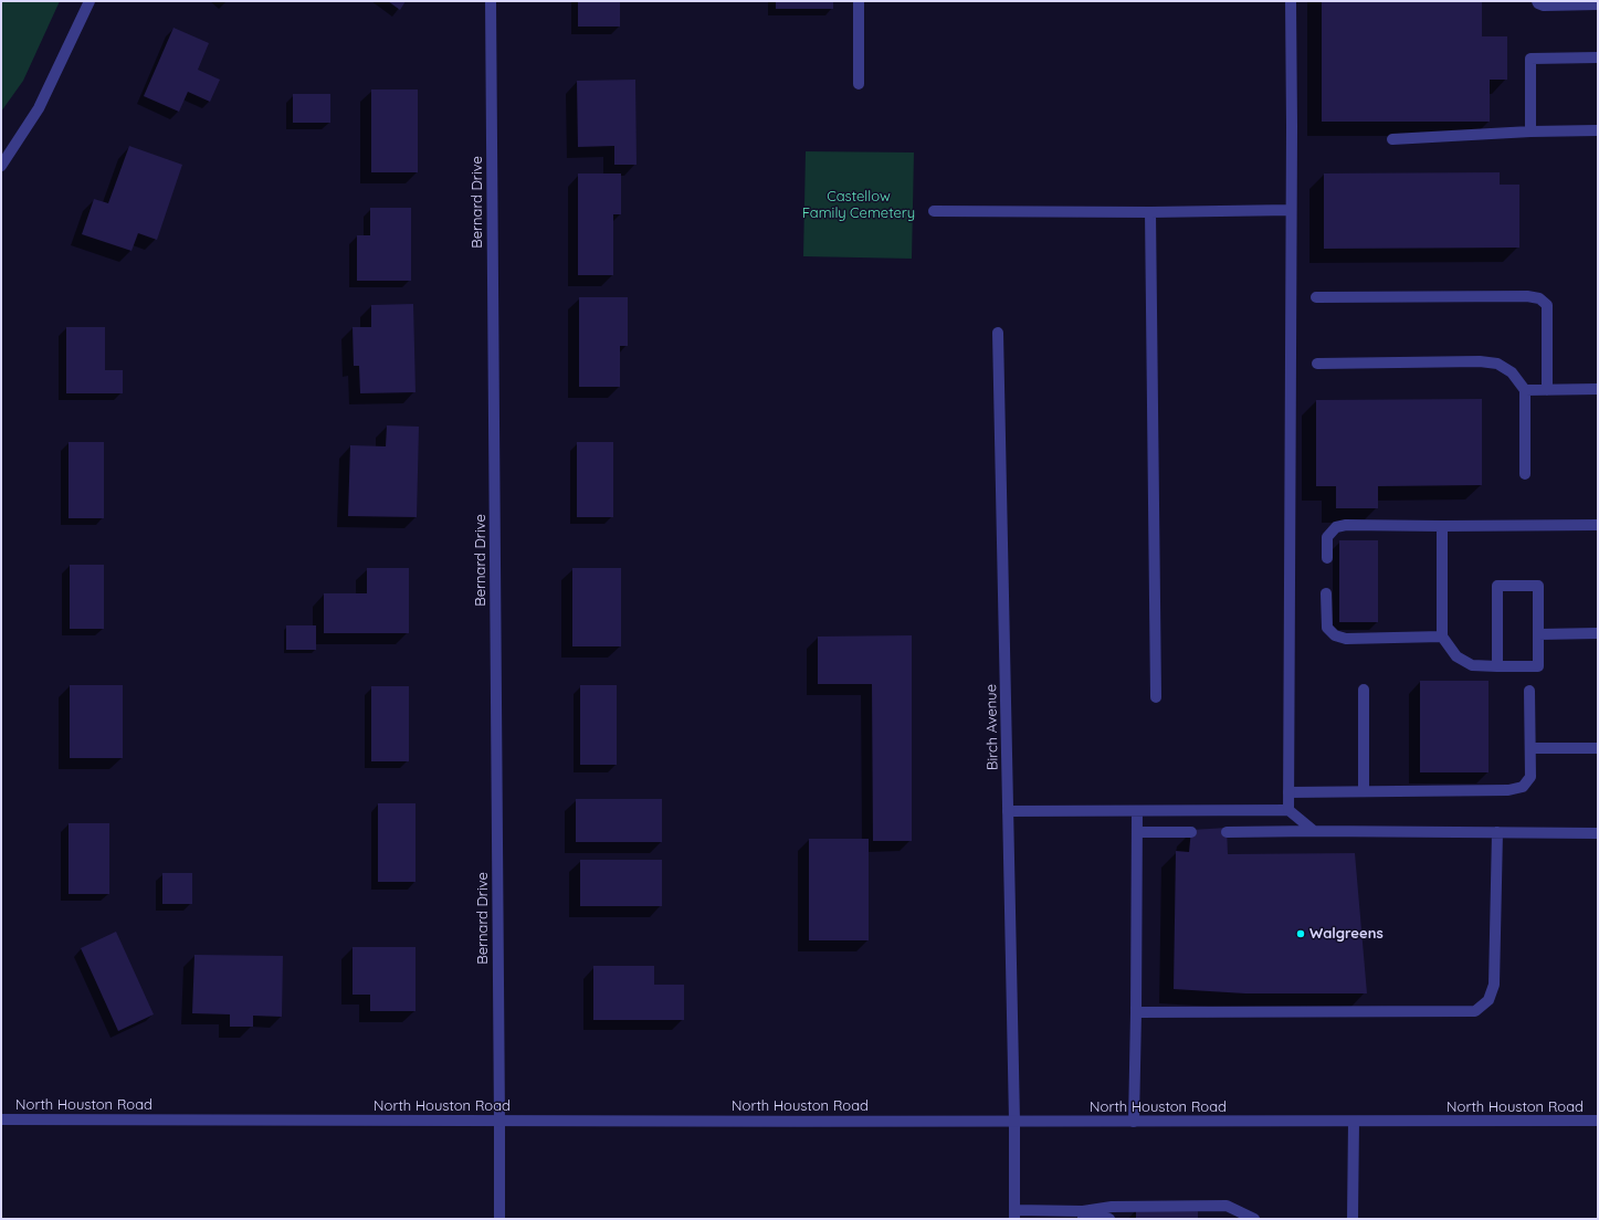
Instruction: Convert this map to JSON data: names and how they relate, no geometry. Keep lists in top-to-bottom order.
{
  "streets": {
    "street": ["Bernard Drive", "Birch Avenue", "North Houston Road"]
  },
  "crossings": [
    ["Bernard Drive", "North Houston Road"],
    ["Birch Avenue", "North Houston Road"]
  ],
  "parks": ["Castellow Family Cemetery"],
  "places": ["Walgreens"]
}
